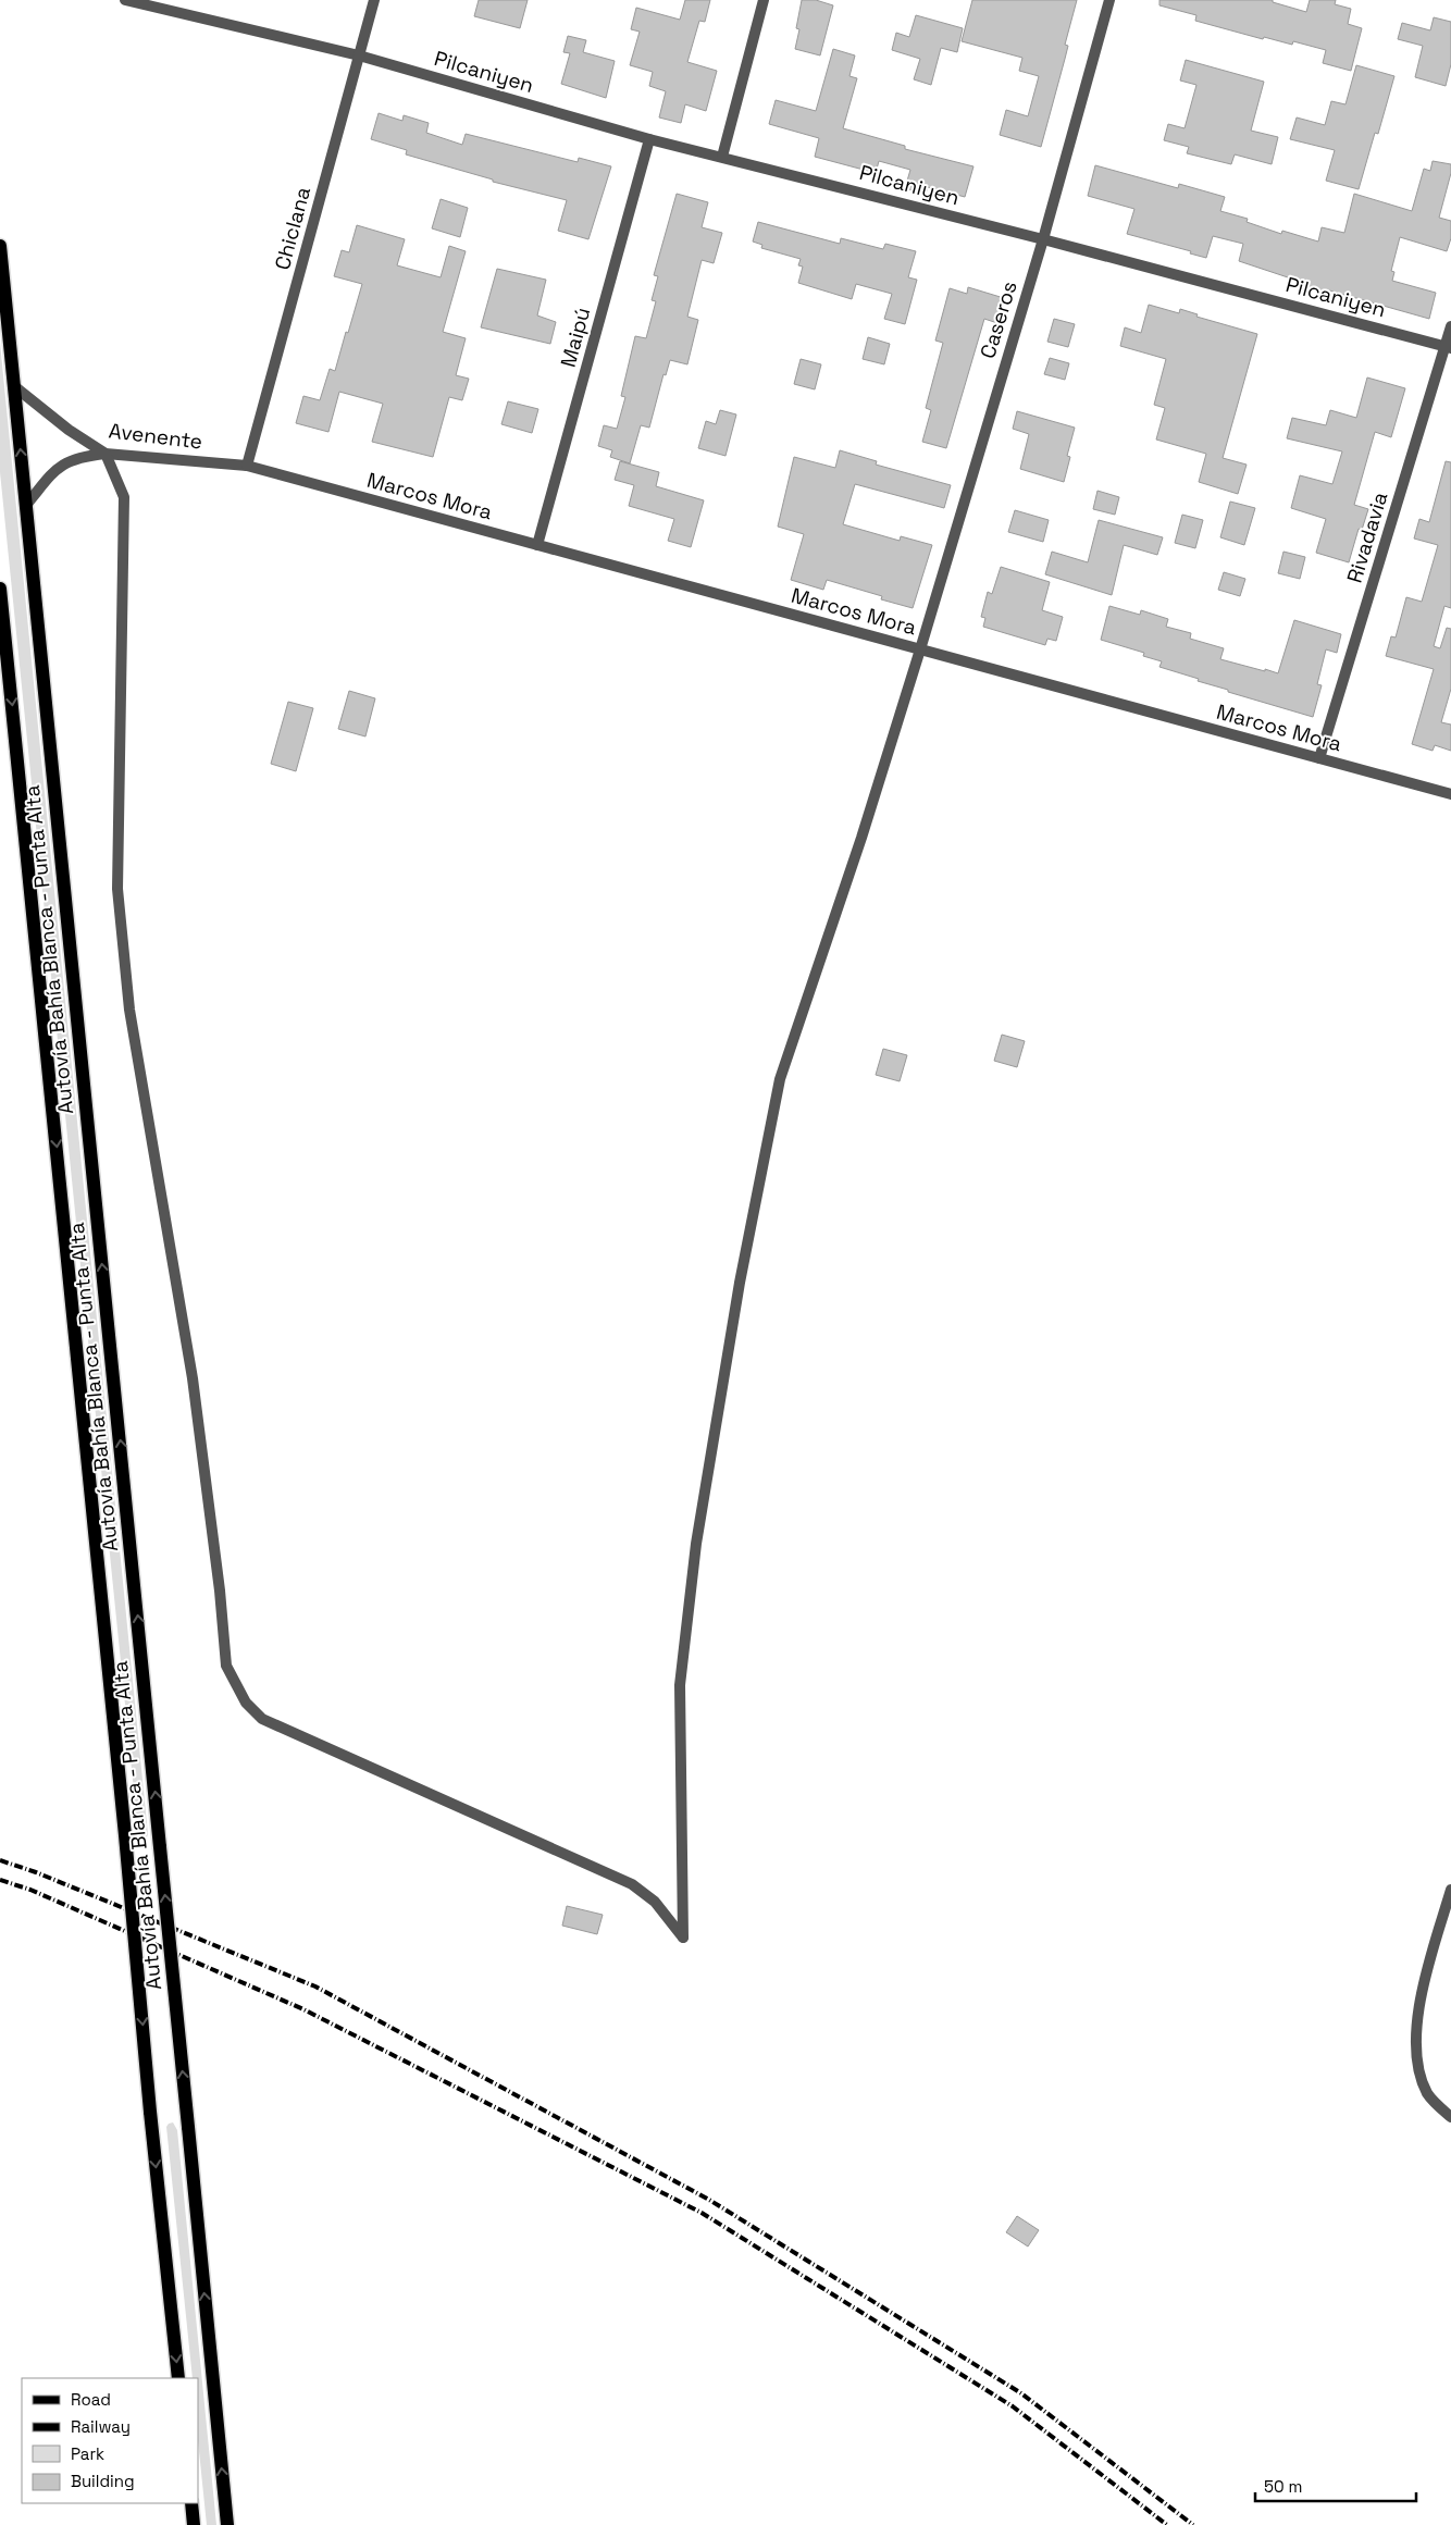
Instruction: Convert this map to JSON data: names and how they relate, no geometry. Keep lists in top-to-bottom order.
{
  "streets": {
    "main road": ["Autovía Bahía Blanca - Punta Alta"],
    "street": [
      "Pilcaniyen",
      "Chiclana",
      "Caseros",
      "Maipú",
      "Avenente",
      "Marcos Mora",
      "Rivadavia"
    ]
  },
  "crossings": [
    ["Pilcaniyen", "Chiclana"],
    ["Pilcaniyen", "Caseros"],
    ["Pilcaniyen", "Maipú"],
    ["Pilcaniyen", "Rivadavia"],
    ["Chiclana", "Avenente"],
    ["Chiclana", "Marcos Mora"],
    ["Caseros", "Avenente"],
    ["Caseros", "Marcos Mora"],
    ["Maipú", "Marcos Mora"],
    ["Avenente", "Marcos Mora"],
    ["Avenente", "Autovía Bahía Blanca - Punta Alta"],
    ["Marcos Mora", "Rivadavia"]
  ],
  "legend": [
    "Road",
    "Railway",
    "Park",
    "Building"
  ],
  "scale_bar": "50 m"
}
